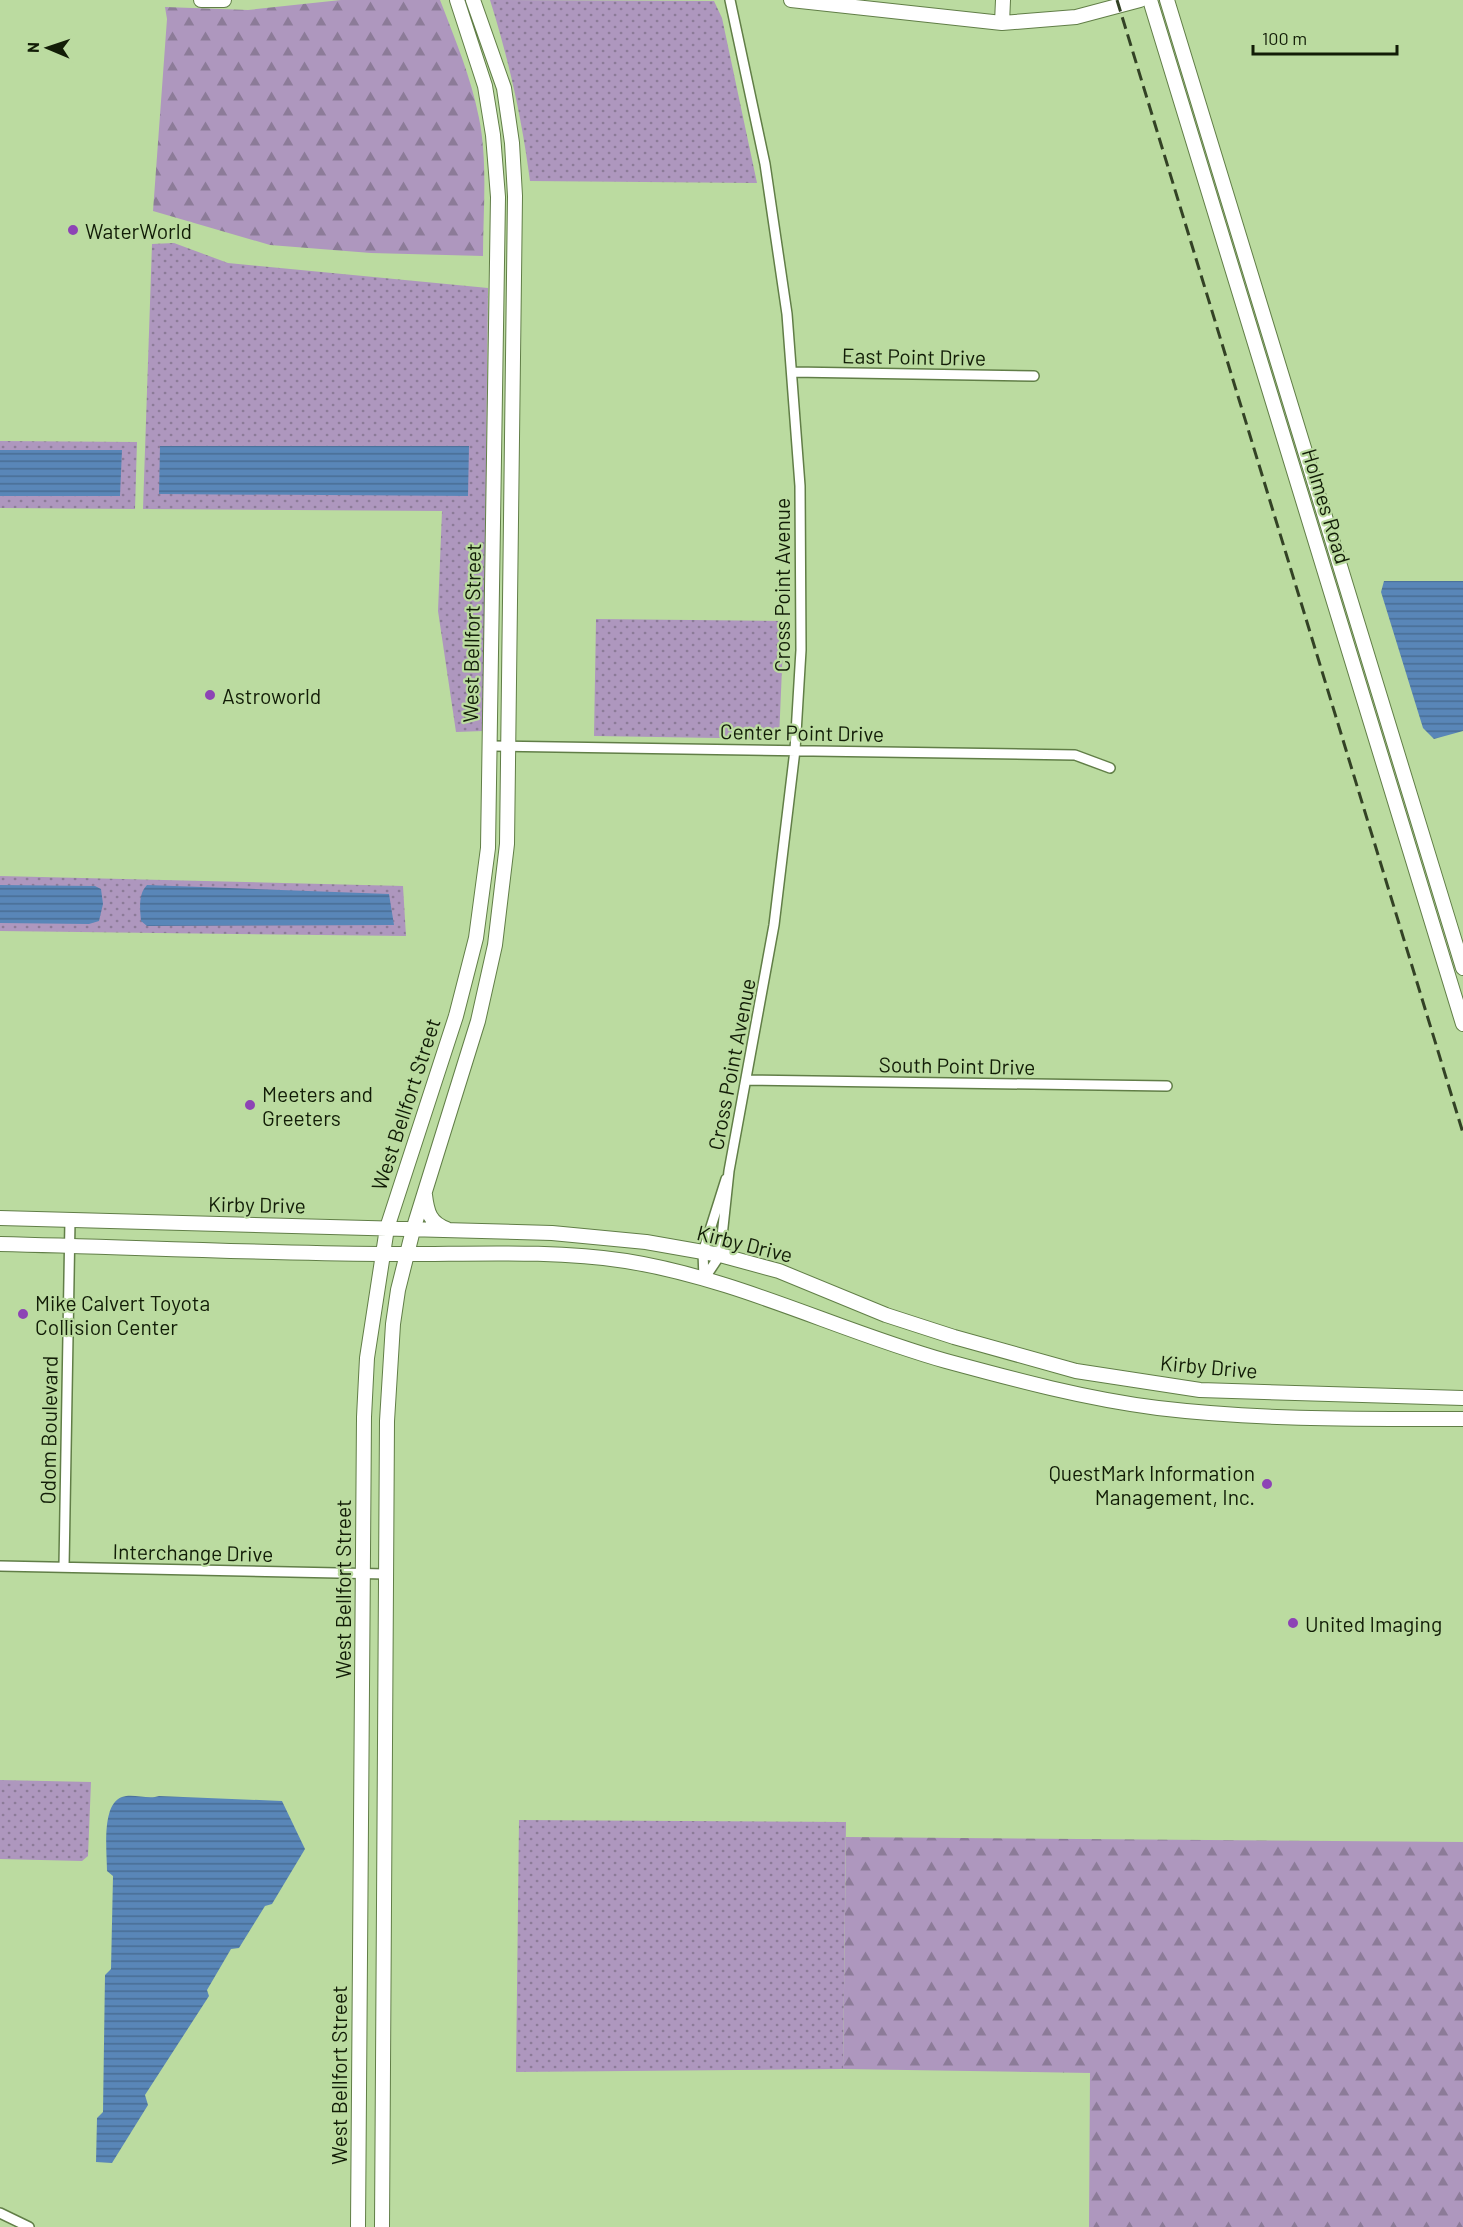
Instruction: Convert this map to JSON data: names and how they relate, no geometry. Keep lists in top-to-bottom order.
{
  "streets": {
    "main road": ["Holmes Road", "West Bellfort Street", "Kirby Drive"],
    "street": [
      "East Point Drive",
      "Cross Point Avenue",
      "Center Point Drive",
      "South Point Drive",
      "Odom Boulevard",
      "Interchange Drive"
    ]
  },
  "crossings": [
    ["East Point Drive", "Cross Point Avenue"],
    ["Cross Point Avenue", "Center Point Drive"],
    ["Cross Point Avenue", "South Point Drive"],
    ["Cross Point Avenue", "Kirby Drive"],
    ["West Bellfort Street", "Center Point Drive"],
    ["West Bellfort Street", "Kirby Drive"],
    ["West Bellfort Street", "Interchange Drive"],
    ["Kirby Drive", "Odom Boulevard"],
    ["Odom Boulevard", "Interchange Drive"]
  ],
  "places": [
    "WaterWorld",
    "Astroworld",
    "Meeters and Greeters",
    "Mike Calvert Toyota Collision Center",
    "QuestMark Information Management, Inc.",
    "United Imaging"
  ],
  "scale_bar": "100 m",
  "north": "left"
}
